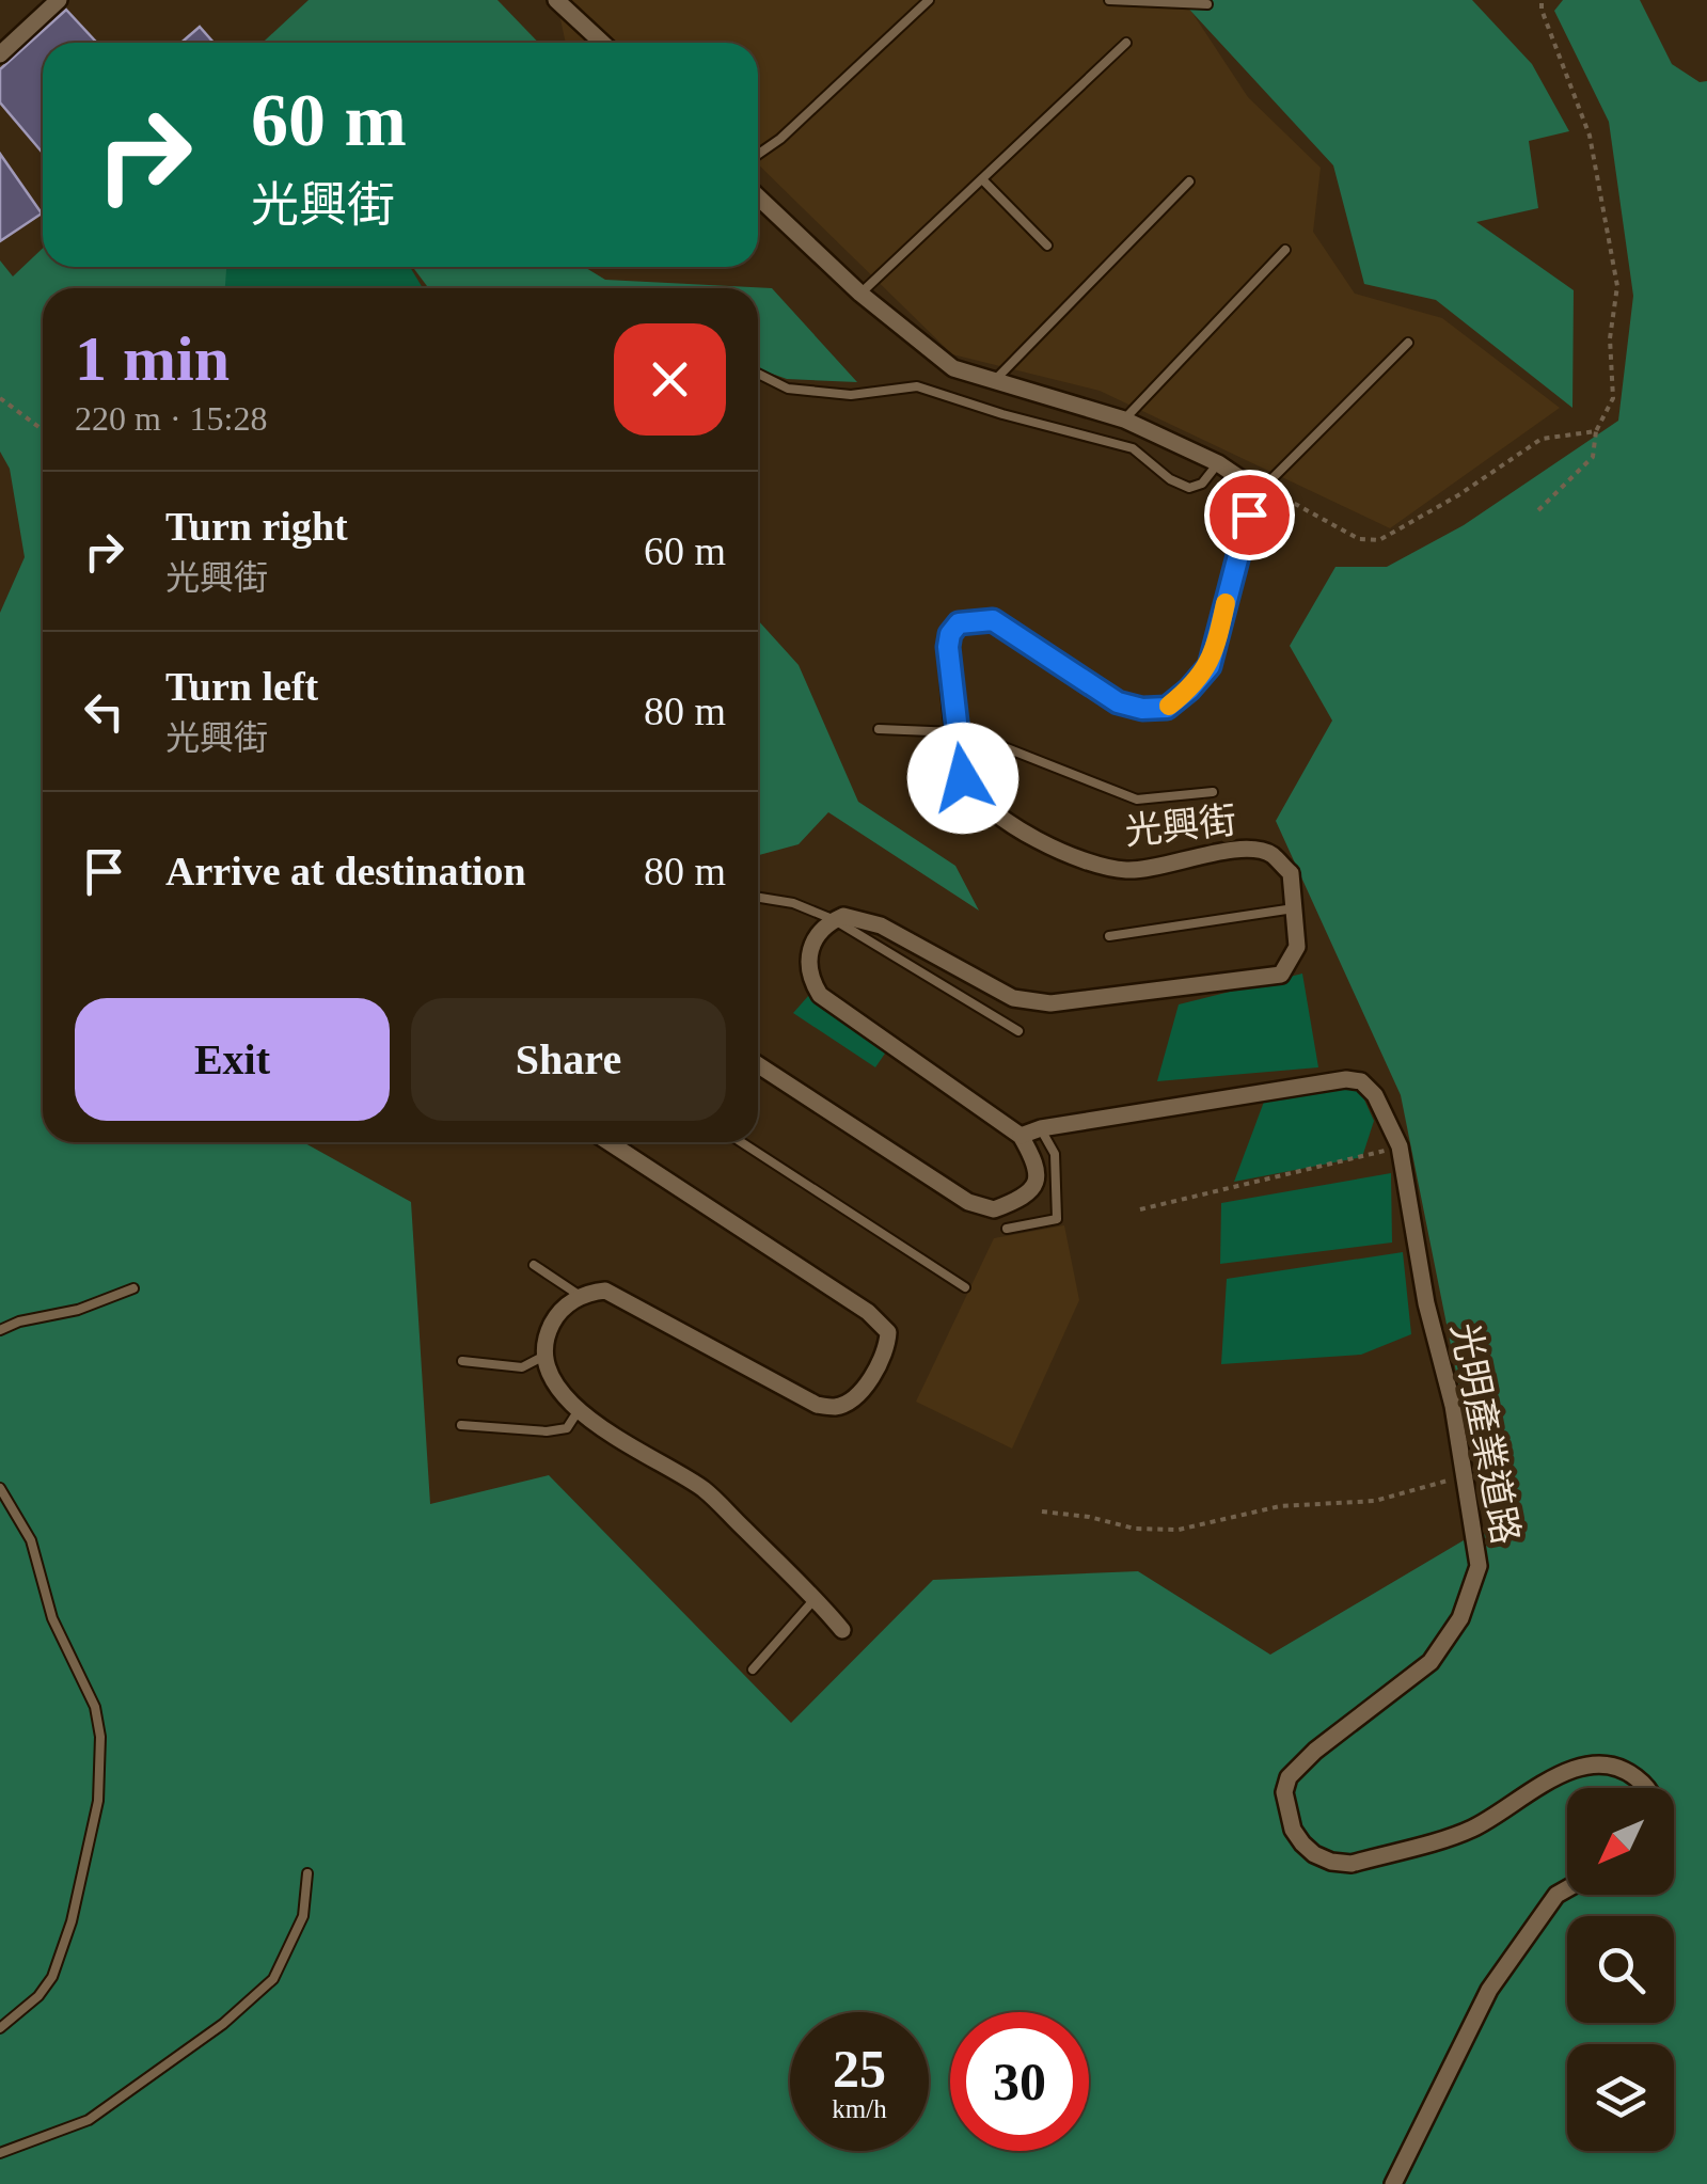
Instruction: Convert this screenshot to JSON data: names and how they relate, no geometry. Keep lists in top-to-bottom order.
{
  "streets": {
    "street": ["光興街", "光明產業道路"]
  },
  "north": "bottom left",
  "page": {
    "turn": ["60 m", "光興街"],
    "heading": ["1 min", "220 m · 15:28"],
    "list": [
      {
        "name": "Turn right",
        "note": "光興街",
        "value": "60 m"
      },
      {
        "name": "Turn left",
        "note": "光興街",
        "value": "80 m"
      },
      {
        "name": "Arrive at destination",
        "value": "80 m"
      }
    ],
    "buttons": ["Exit", "Share"],
    "speed": "25 km/h",
    "limit": "30"
  }
}
